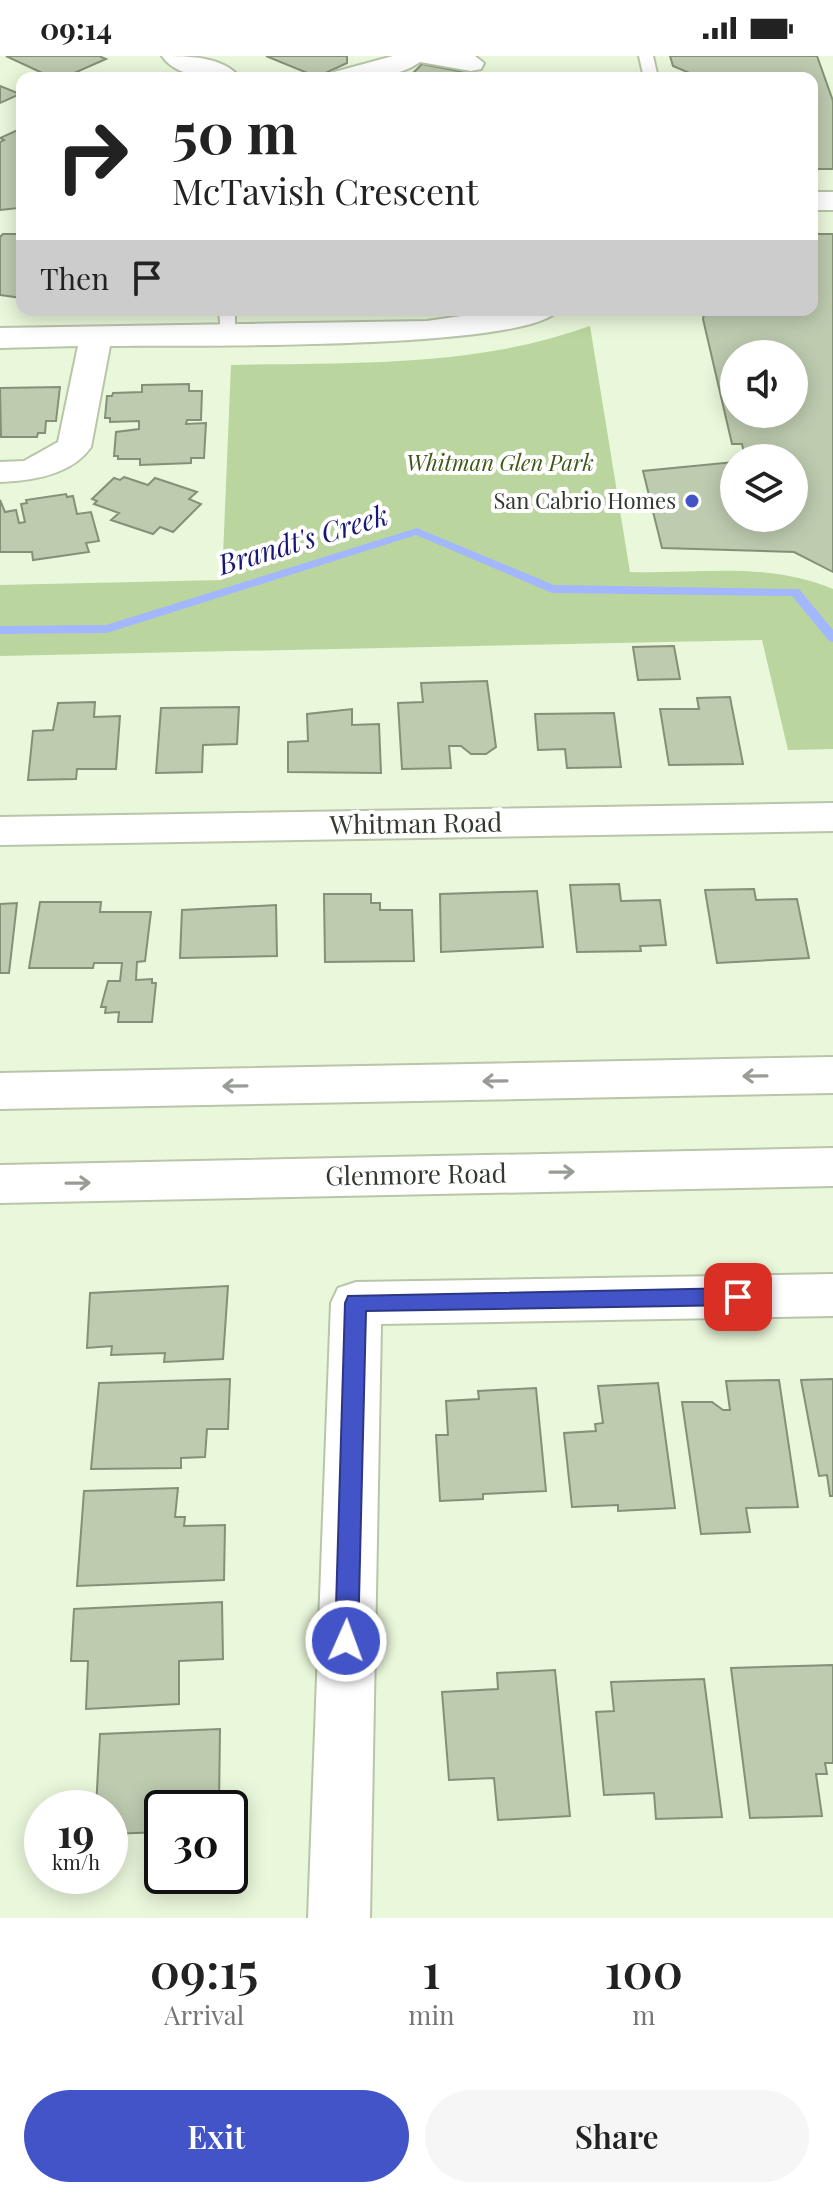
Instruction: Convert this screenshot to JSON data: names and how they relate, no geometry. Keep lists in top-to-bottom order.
{
  "streets": {
    "street": ["Whitman Road", "Glenmore Road"]
  },
  "water": ["Brandt's Creek"],
  "parks": ["Whitman Glen Park"],
  "places": ["San Cabrio Homes"],
  "page": {
    "status": "09:14",
    "turn": ["50 m", "McTavish Crescent"],
    "then": "Then",
    "speed": "19 km/h",
    "limit": "30",
    "eta": [
      "09:15",
      "Arrival",
      "1",
      "min",
      "100",
      "m"
    ],
    "buttons": ["Exit", "Share"]
  }
}
